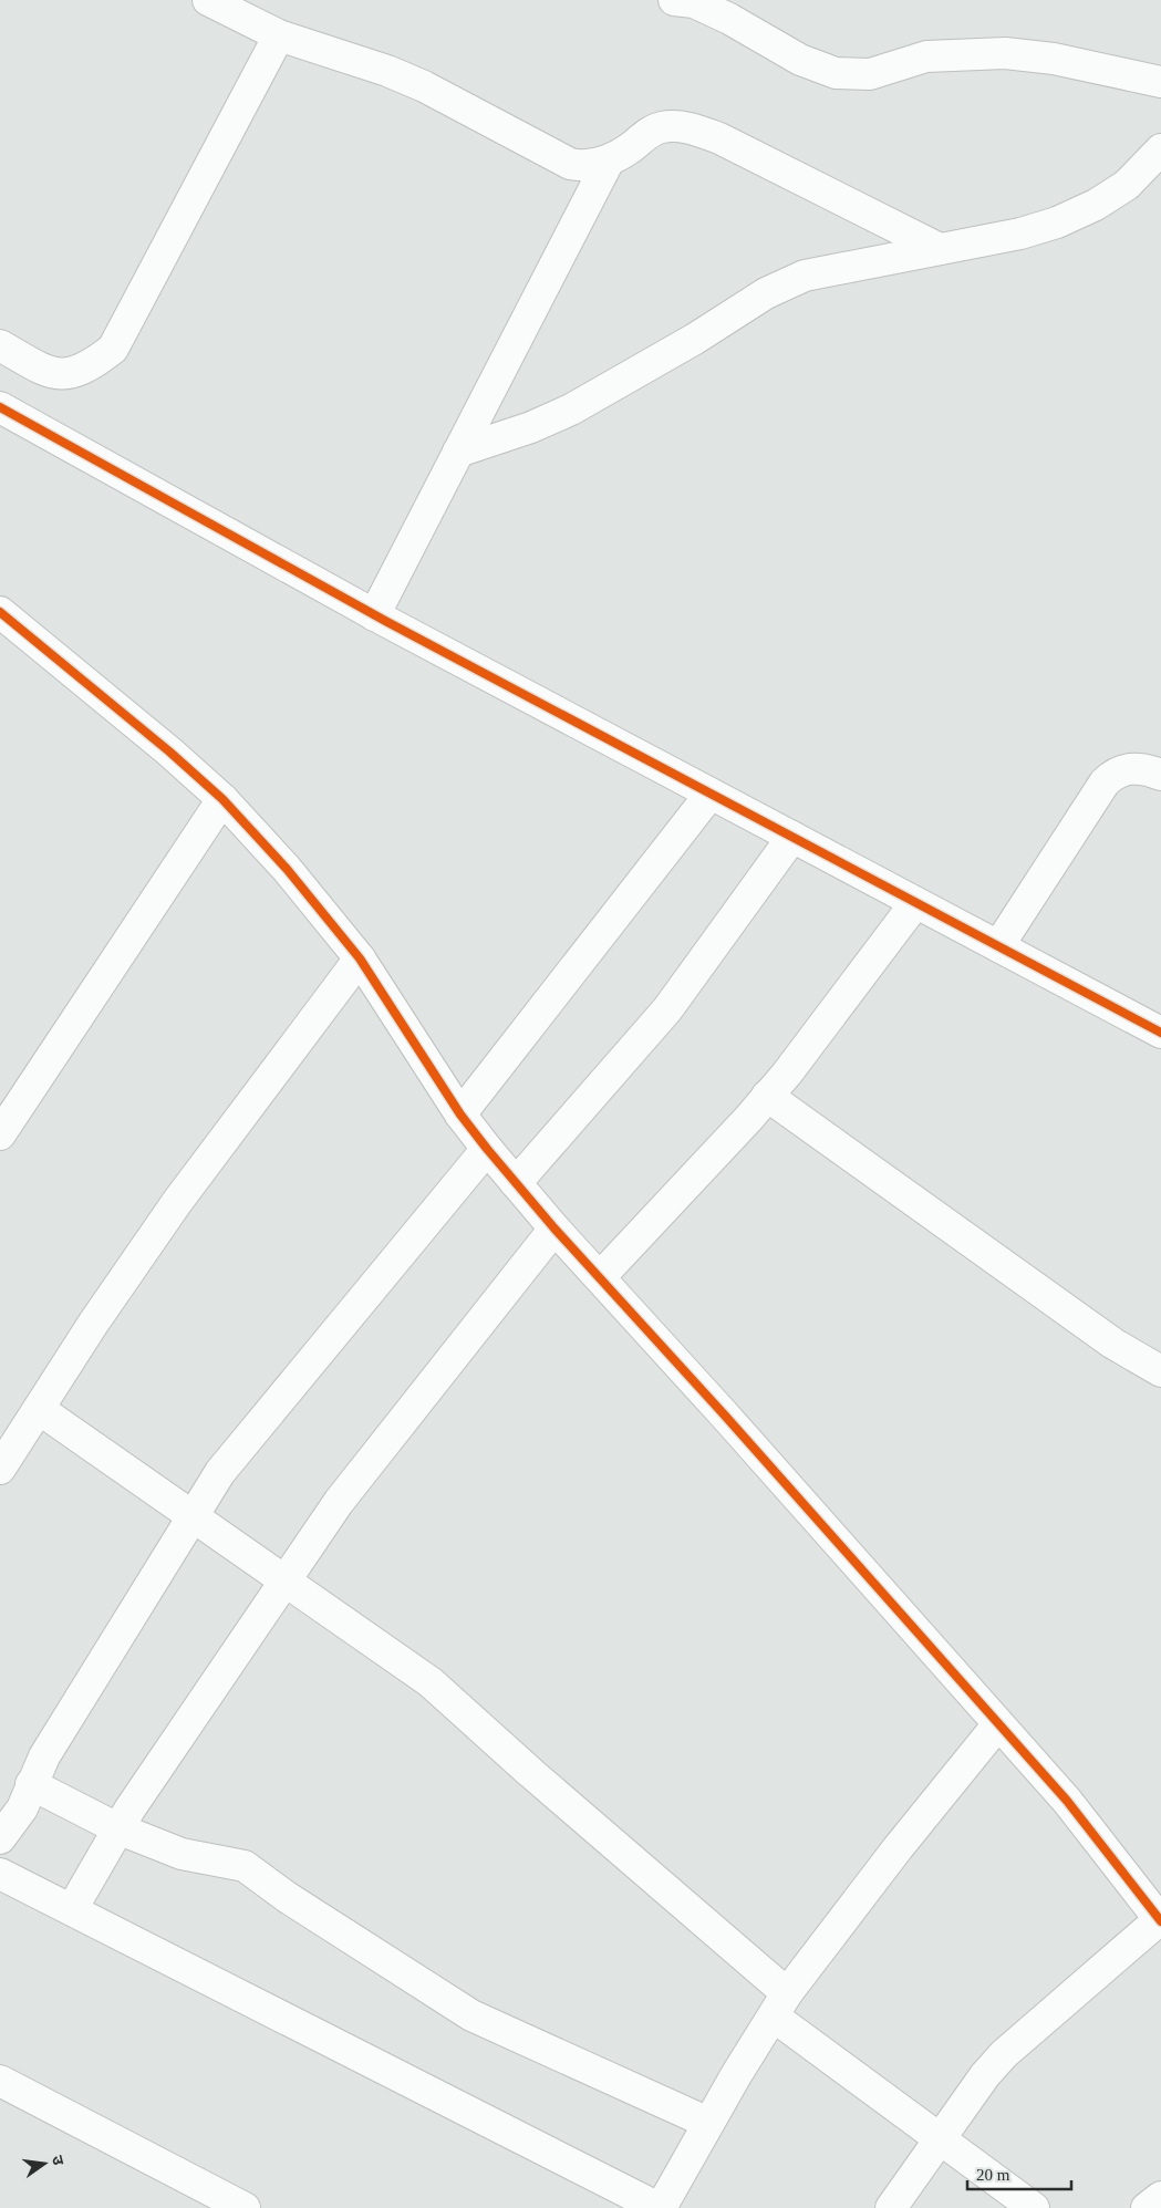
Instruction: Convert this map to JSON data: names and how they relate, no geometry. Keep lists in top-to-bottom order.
{
  "scale_bar": "20 m",
  "north": "right"
}
